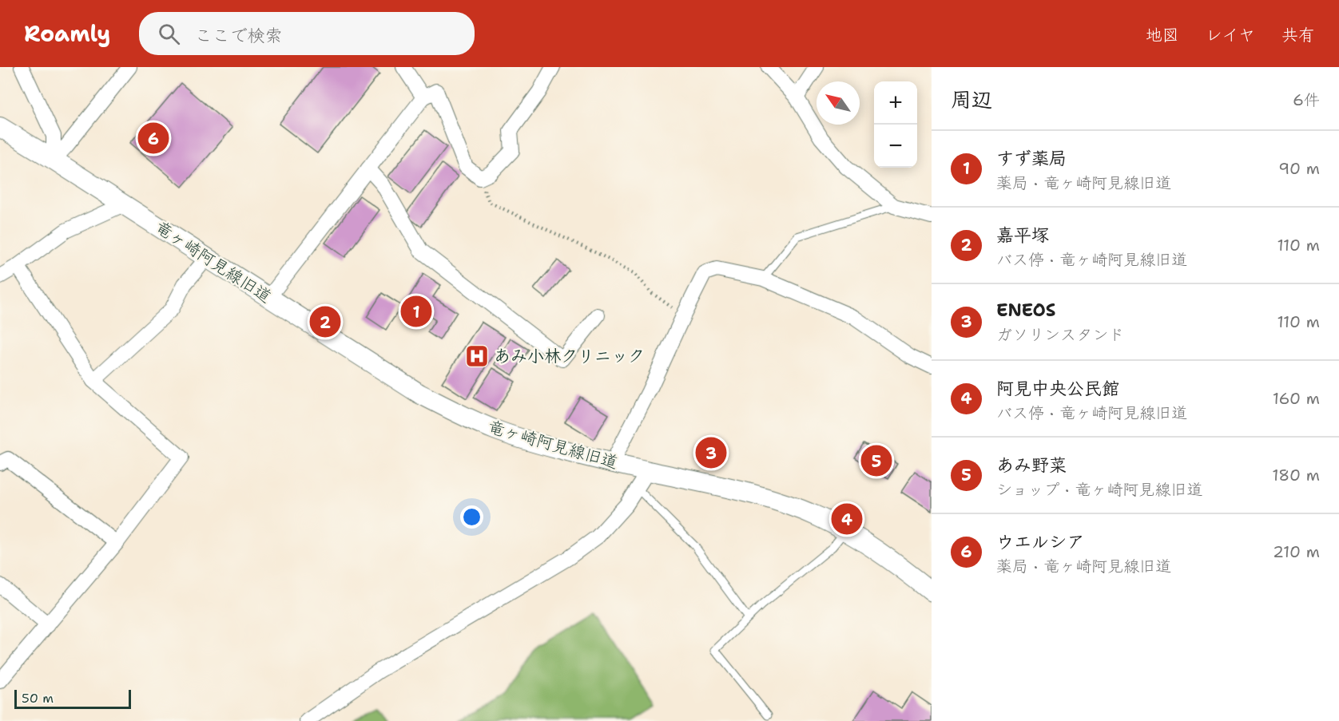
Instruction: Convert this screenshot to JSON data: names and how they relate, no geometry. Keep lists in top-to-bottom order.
{
  "streets": {
    "street": ["竜ヶ崎阿見線旧道"]
  },
  "places": {
    "hospital": ["あみ小林クリニック"]
  },
  "scale_bar": "50 m",
  "north": "top left",
  "page": {
    "header": "Roamly",
    "search": "ここで検索",
    "nav": ["地図", "レイヤ", "共有"],
    "heading": ["周辺", "6件"],
    "map_buttons": ["+", "−"],
    "pins": [
      "6",
      "1",
      "2",
      "3",
      "5",
      "4"
    ],
    "list": [
      {
        "mark": "1",
        "name": "すず薬局",
        "note": "薬局 · 竜ヶ崎阿見線旧道",
        "value": "90 m"
      },
      {
        "mark": "2",
        "name": "嘉平塚",
        "note": "バス停 · 竜ヶ崎阿見線旧道",
        "value": "110 m"
      },
      {
        "mark": "3",
        "name": "ENEOS",
        "note": "ガソリンスタンド",
        "value": "110 m"
      },
      {
        "mark": "4",
        "name": "阿見中央公民館",
        "note": "バス停 · 竜ヶ崎阿見線旧道",
        "value": "160 m"
      },
      {
        "mark": "5",
        "name": "あみ野菜",
        "note": "ショップ · 竜ヶ崎阿見線旧道",
        "value": "180 m"
      },
      {
        "mark": "6",
        "name": "ウエルシア",
        "note": "薬局 · 竜ヶ崎阿見線旧道",
        "value": "210 m"
      }
    ],
    "scale": "50 m"
  }
}
